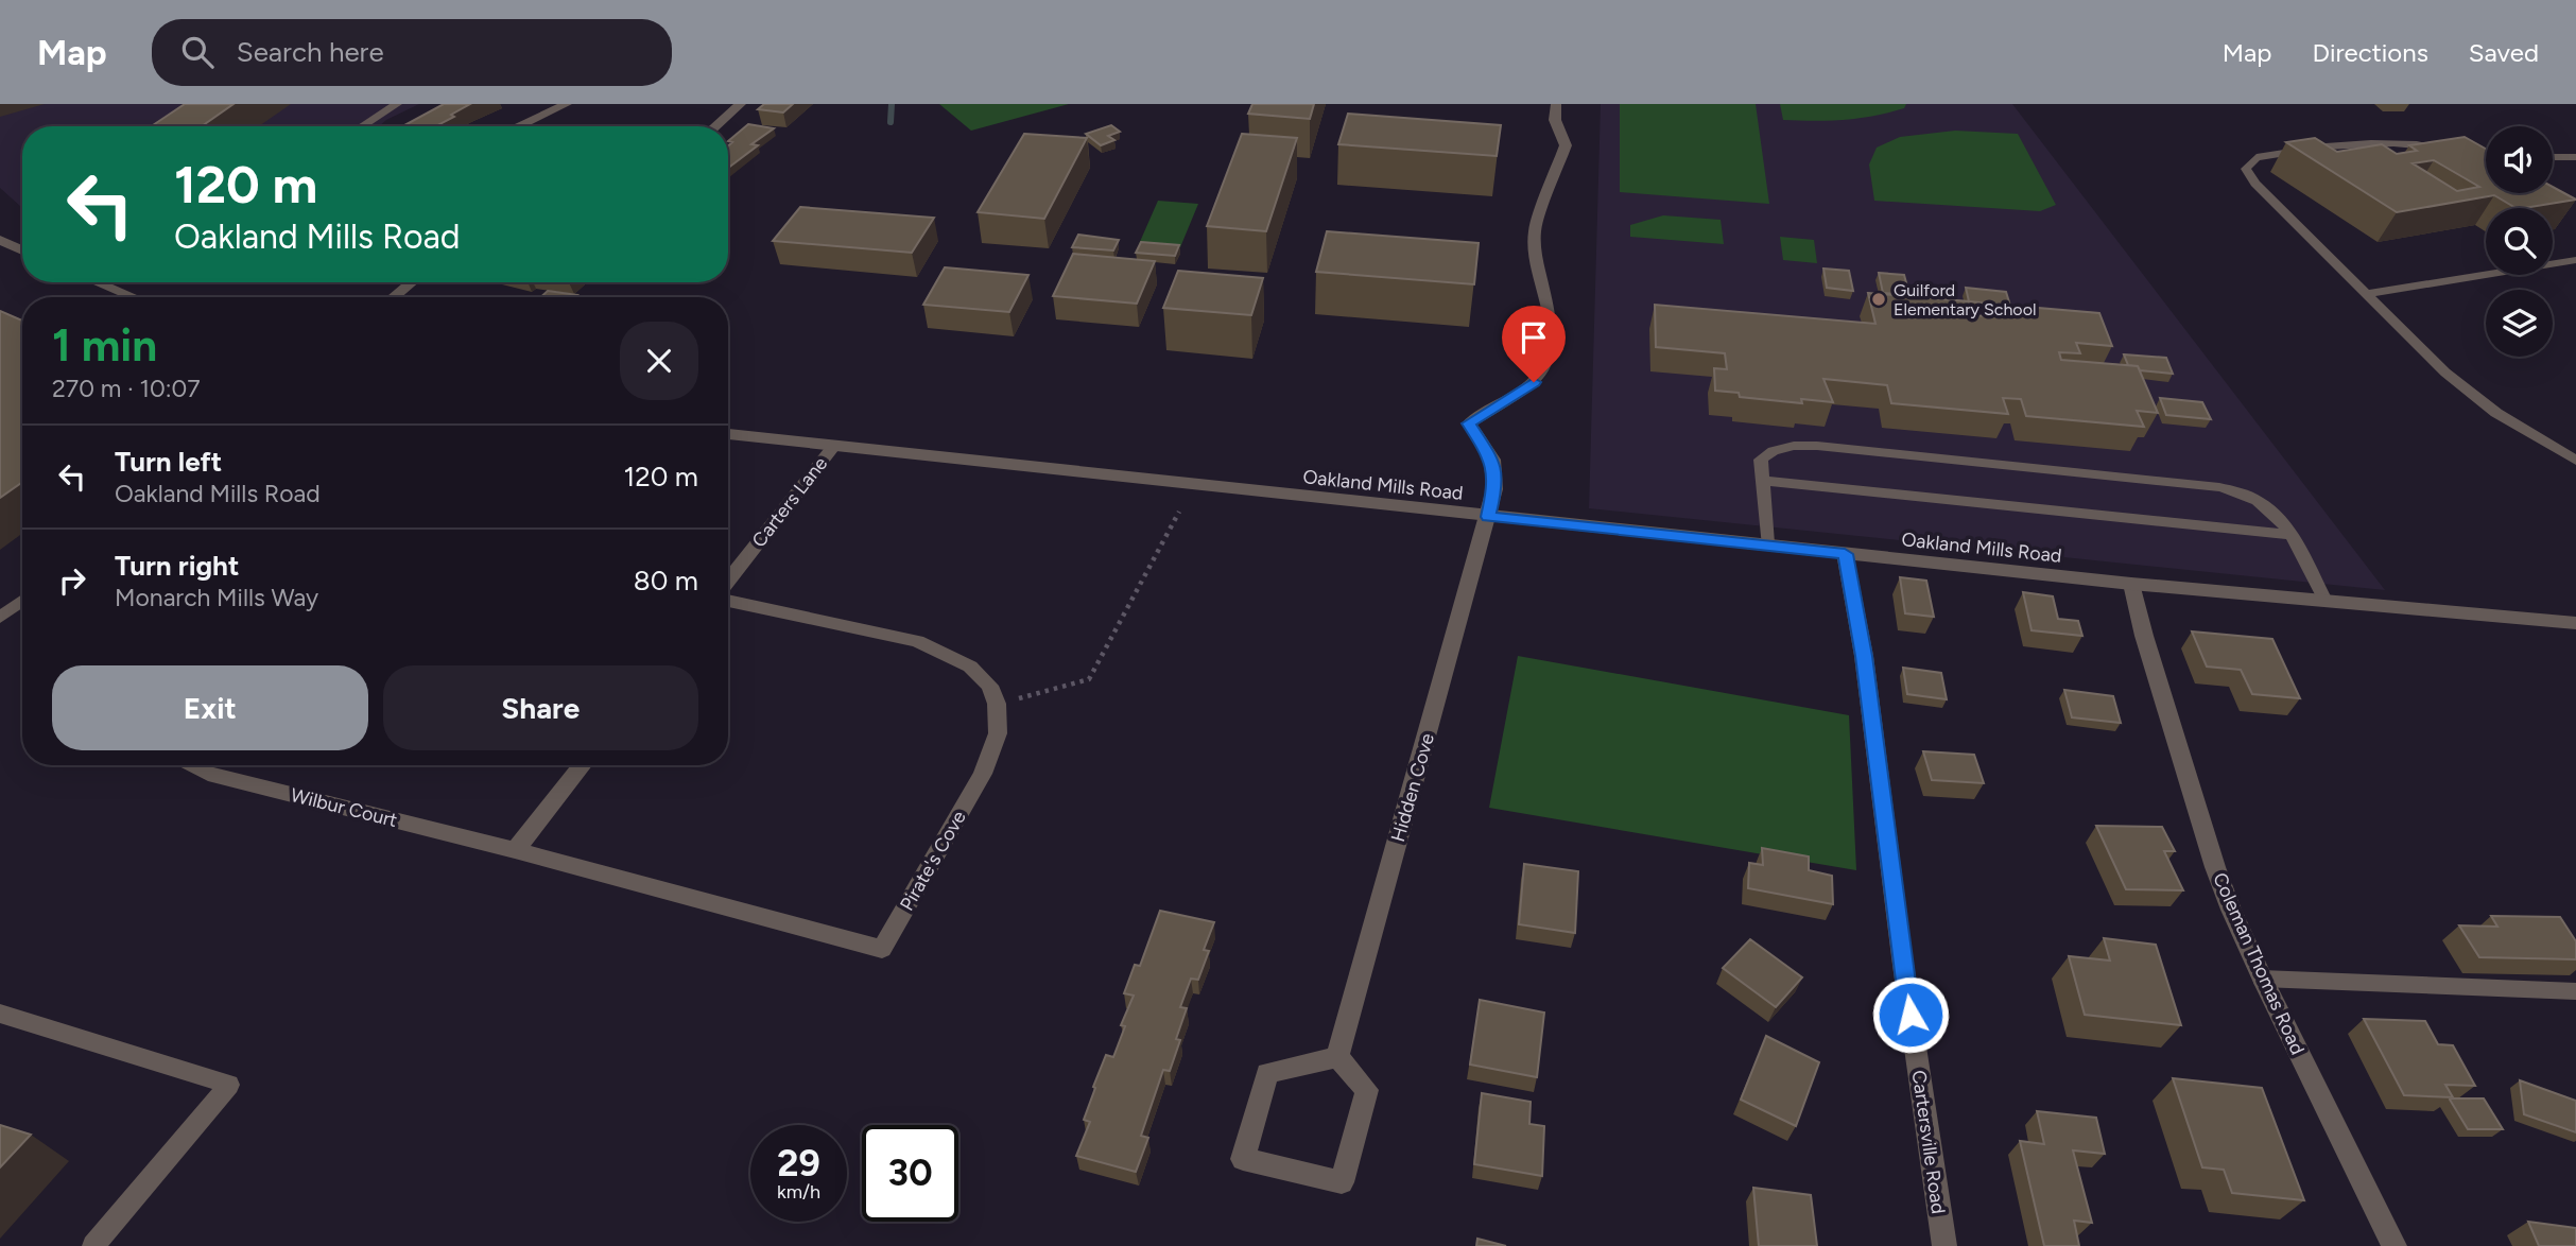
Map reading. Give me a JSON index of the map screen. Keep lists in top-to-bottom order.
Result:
{
  "streets": {
    "street": [
      "Oakland Mills Road",
      "Carters Lane",
      "Hidden Cove",
      "Wilbur Court",
      "Pirate's Cove",
      "Coleman Thomas Road",
      "Cartersville Road"
    ]
  },
  "crossings": [
    ["Oakland Mills Road", "Carters Lane"],
    ["Oakland Mills Road", "Hidden Cove"],
    ["Oakland Mills Road", "Coleman Thomas Road"],
    ["Oakland Mills Road", "Cartersville Road"],
    ["Wilbur Court", "Pirate's Cove"]
  ],
  "places": ["Guilford Elementary School"],
  "page": {
    "header": "Map",
    "search": "Search here",
    "nav": ["Map", "Directions", "Saved"],
    "turn": ["120 m", "Oakland Mills Road"],
    "heading": ["1 min", "270 m · 10:07"],
    "list": [
      {
        "name": "Turn left",
        "note": "Oakland Mills Road",
        "value": "120 m"
      },
      {
        "name": "Turn right",
        "note": "Monarch Mills Way",
        "value": "80 m"
      }
    ],
    "buttons": ["Exit", "Share"],
    "speed": "29 km/h",
    "limit": "30"
  }
}
